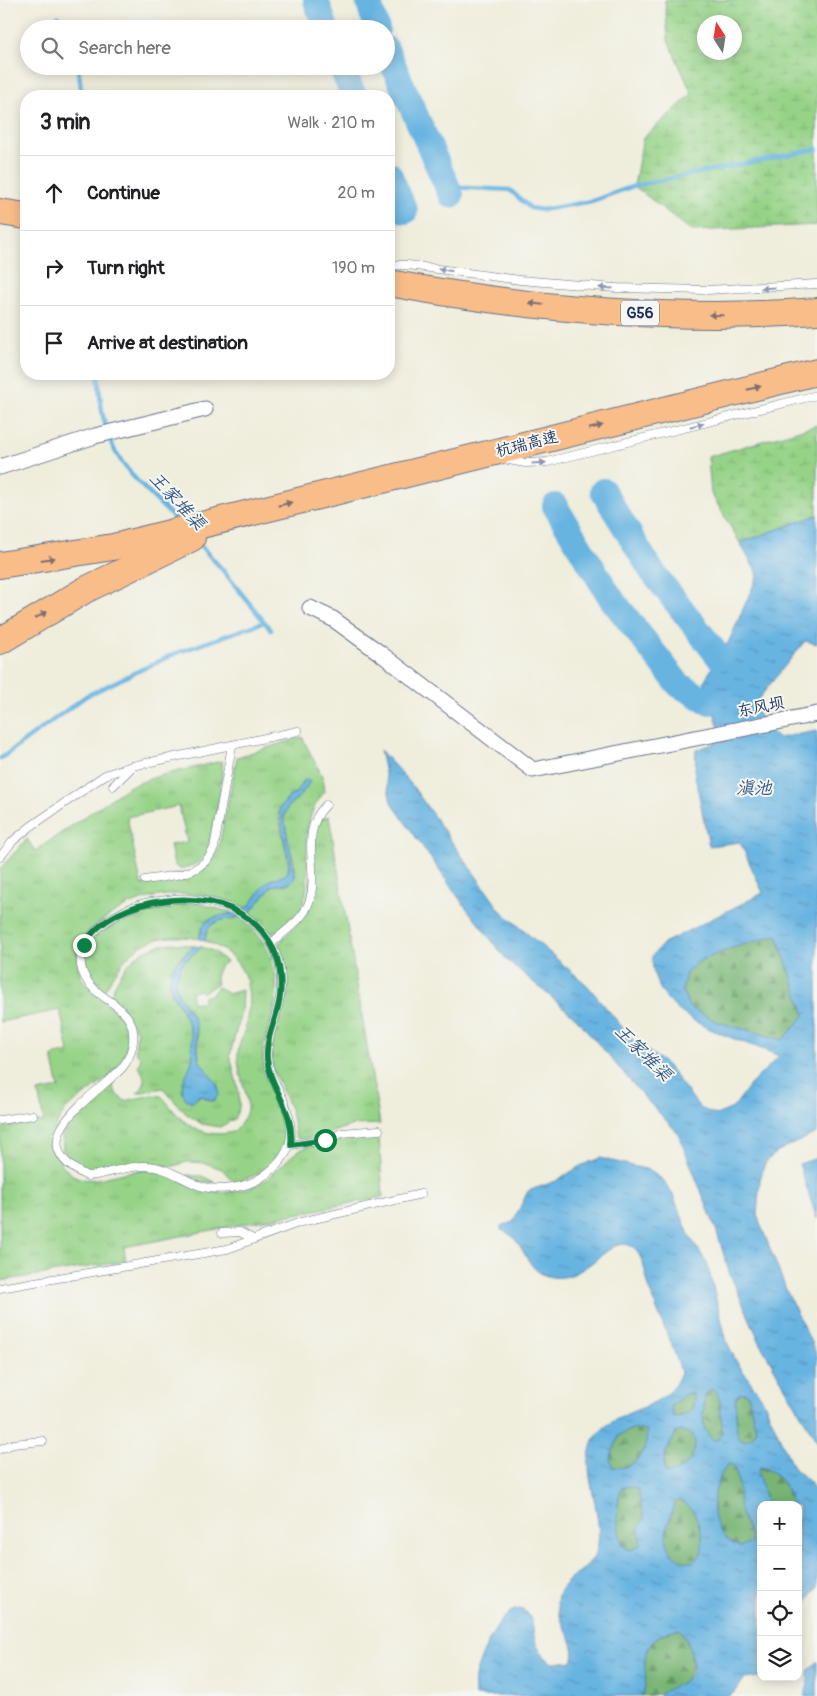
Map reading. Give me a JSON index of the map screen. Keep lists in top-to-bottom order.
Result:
{
  "streets": {
    "highway": ["G56", "杭瑞高速"],
    "street": ["东风坝"]
  },
  "water": ["王家堆渠", "滇池"],
  "north": "top",
  "page": {
    "search": "Search here",
    "heading": ["3 min", "Walk · 210 m"],
    "list": [
      ["Continue", "20 m"],
      ["Turn right", "190 m"],
      "Arrive at destination"
    ],
    "map_buttons": ["+", "−"]
  }
}
